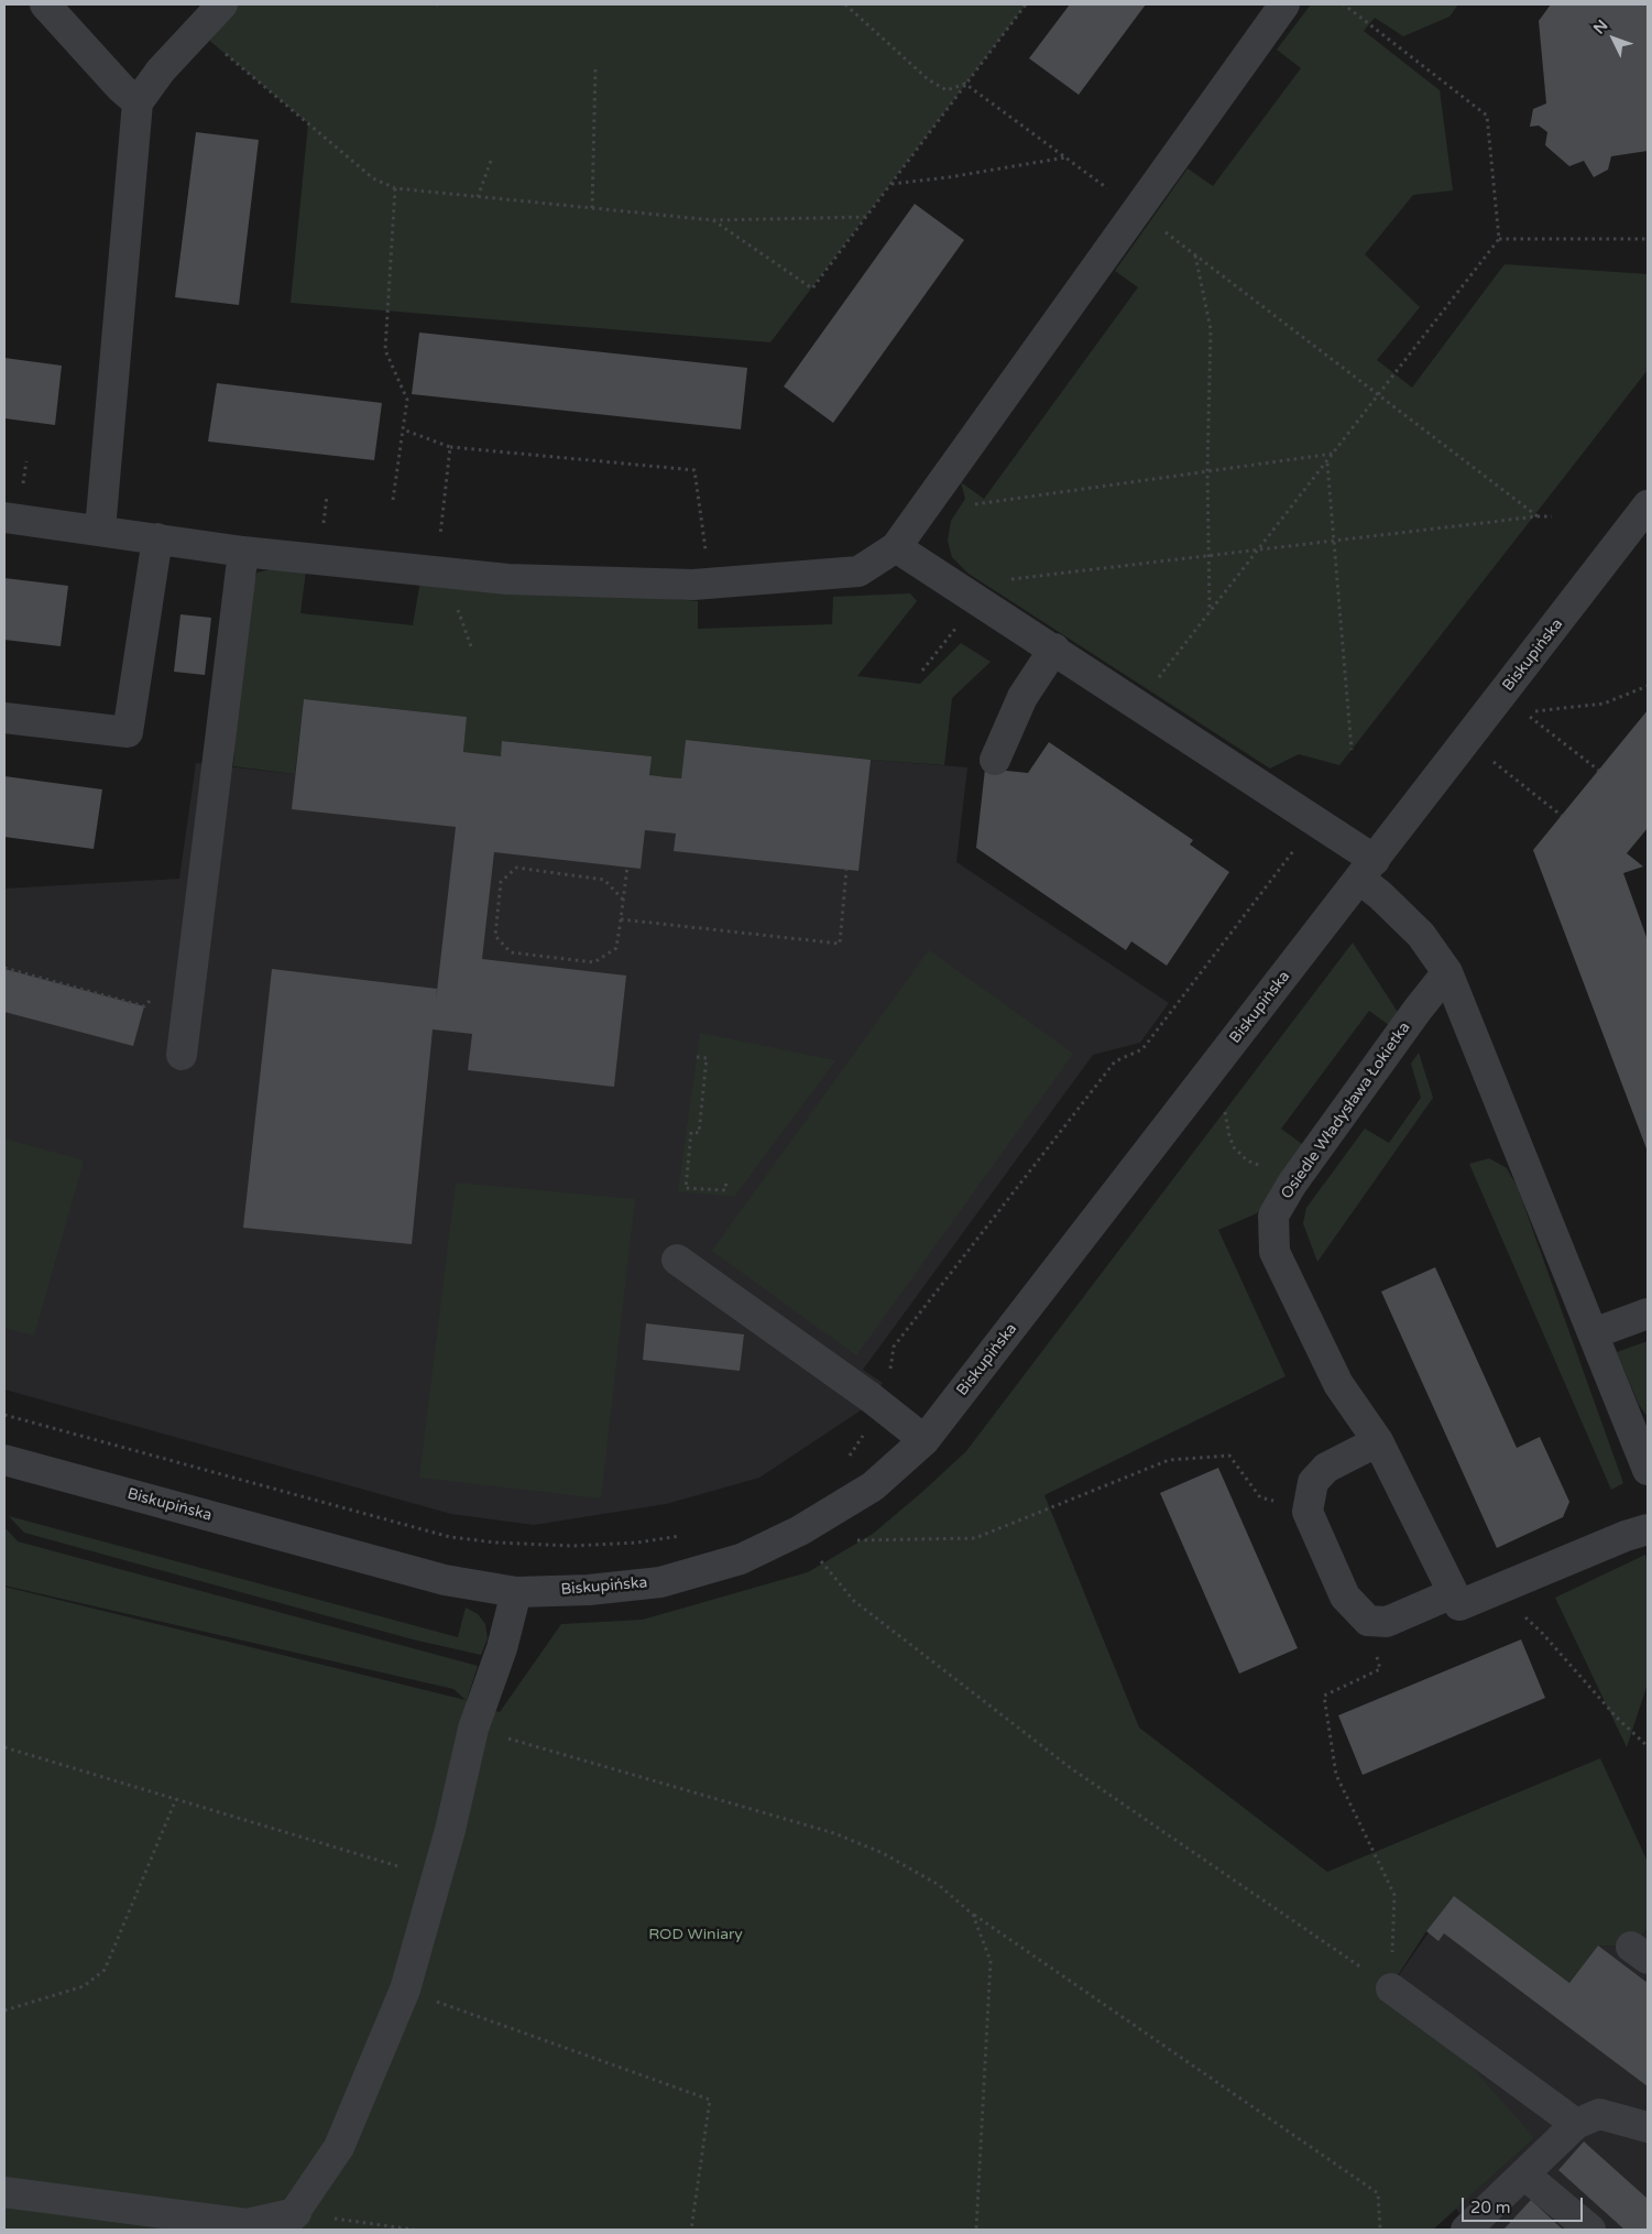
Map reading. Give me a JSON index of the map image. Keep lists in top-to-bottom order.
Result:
{
  "streets": {
    "street": ["Biskupińska", "Osiedle Władysława Łokietka"]
  },
  "parks": ["ROD Winiary"],
  "scale_bar": "20 m",
  "north": "top left"
}
